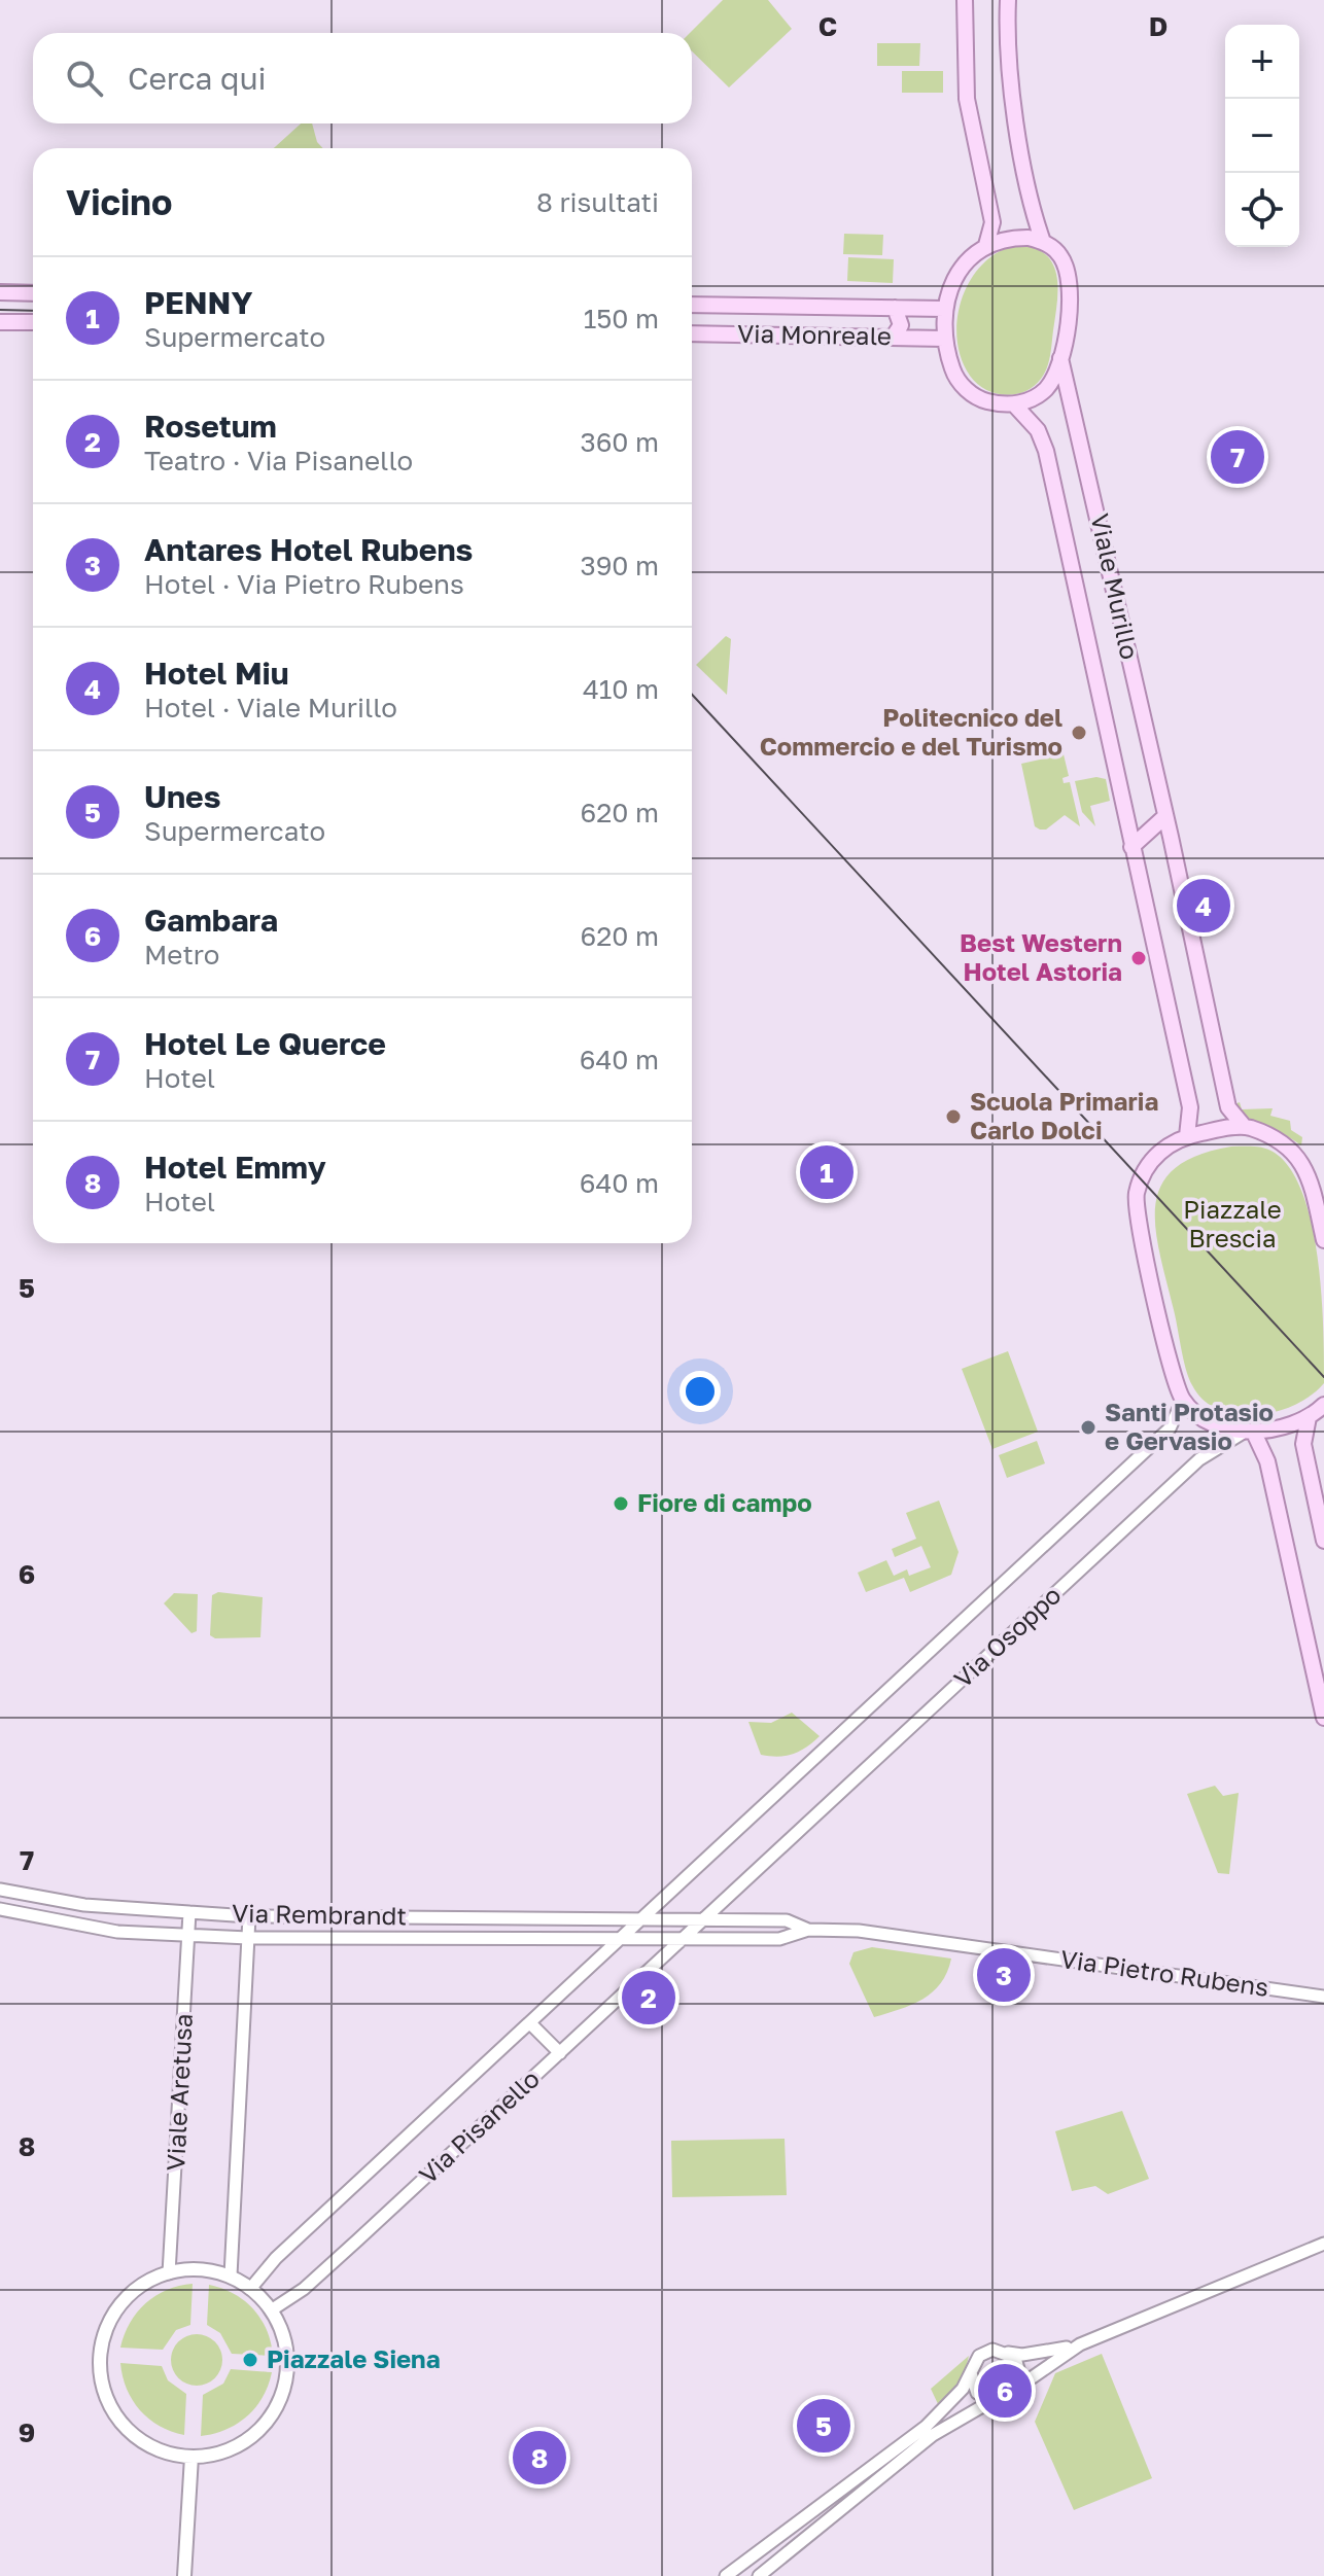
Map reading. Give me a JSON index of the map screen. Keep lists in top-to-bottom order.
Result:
{
  "streets": {
    "main road": ["Via Monreale", "Viale Murillo"],
    "street": [
      "Via Osoppo",
      "Via Rembrandt",
      "Via Pietro Rubens",
      "Viale Aretusa",
      "Via Pisanello"
    ]
  },
  "crossings": [
    ["Via Monreale", "Viale Murillo"],
    ["Via Osoppo", "Via Rembrandt"],
    ["Via Osoppo", "Via Pisanello"],
    ["Via Rembrandt", "Via Pietro Rubens"],
    ["Via Rembrandt", "Viale Aretusa"],
    ["Via Rembrandt", "Via Pisanello"],
    ["Viale Aretusa", "Via Pisanello"]
  ],
  "parks": ["Piazzale Brescia"],
  "places": [
    "Politecnico del Commercio e del Turismo",
    "Best Western Hotel Astoria",
    "Scuola Primaria Carlo Dolci",
    "Santi Protasio e Gervasio",
    "Fiore di campo",
    "Piazzale Siena"
  ],
  "page": {
    "map_buttons": ["+", "−"],
    "search": "Cerca qui",
    "heading": ["Vicino", "8 risultati"],
    "list": [
      {
        "mark": "1",
        "name": "PENNY",
        "note": "Supermercato",
        "value": "150 m"
      },
      {
        "mark": "2",
        "name": "Rosetum",
        "note": "Teatro · Via Pisanello",
        "value": "360 m"
      },
      {
        "mark": "3",
        "name": "Antares Hotel Rubens",
        "note": "Hotel · Via Pietro Rubens",
        "value": "390 m"
      },
      {
        "mark": "4",
        "name": "Hotel Miu",
        "note": "Hotel · Viale Murillo",
        "value": "410 m"
      },
      {
        "mark": "5",
        "name": "Unes",
        "note": "Supermercato",
        "value": "620 m"
      },
      {
        "mark": "6",
        "name": "Gambara",
        "note": "Metro",
        "value": "620 m"
      },
      {
        "mark": "7",
        "name": "Hotel Le Querce",
        "note": "Hotel",
        "value": "640 m"
      },
      {
        "mark": "8",
        "name": "Hotel Emmy",
        "note": "Hotel",
        "value": "640 m"
      }
    ],
    "pins": [
      "7",
      "4",
      "1",
      "3",
      "2",
      "6",
      "5",
      "8"
    ]
  },
  "grid": {
    "columns": ["C", "D"],
    "rows": [
      "5",
      "6",
      "7",
      "8",
      "9"
    ]
  }
}
